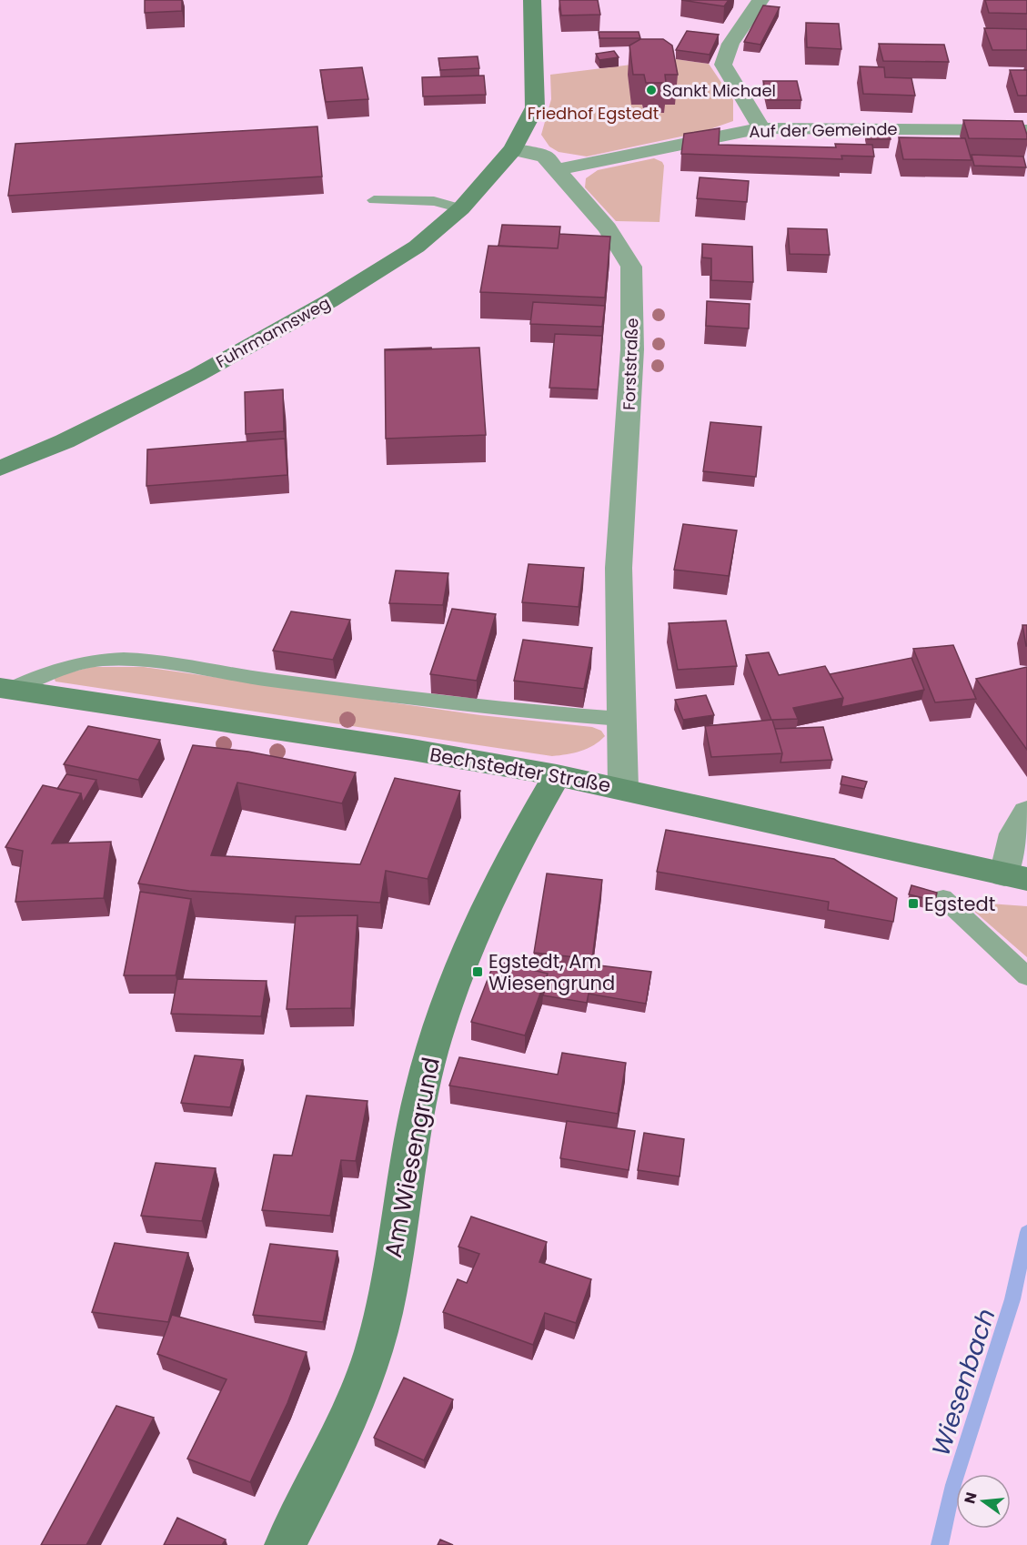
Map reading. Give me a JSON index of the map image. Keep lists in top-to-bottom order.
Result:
{
  "streets": {
    "street": [
      "Auf der Gemeinde",
      "Fuhrmannsweg",
      "Forststraße",
      "Bechstedter Straße",
      "Am Wiesengrund"
    ]
  },
  "crossings": [
    ["Auf der Gemeinde", "Forststraße"],
    ["Fuhrmannsweg", "Forststraße"],
    ["Forststraße", "Bechstedter Straße"],
    ["Bechstedter Straße", "Am Wiesengrund"]
  ],
  "water": ["Wiesenbach"],
  "parks": ["Friedhof Egstedt"],
  "places": {
    "other": ["Sankt Michael"],
    "transit": ["Egstedt", "Egstedt, Am Wiesengrund"]
  },
  "north": "left"
}
